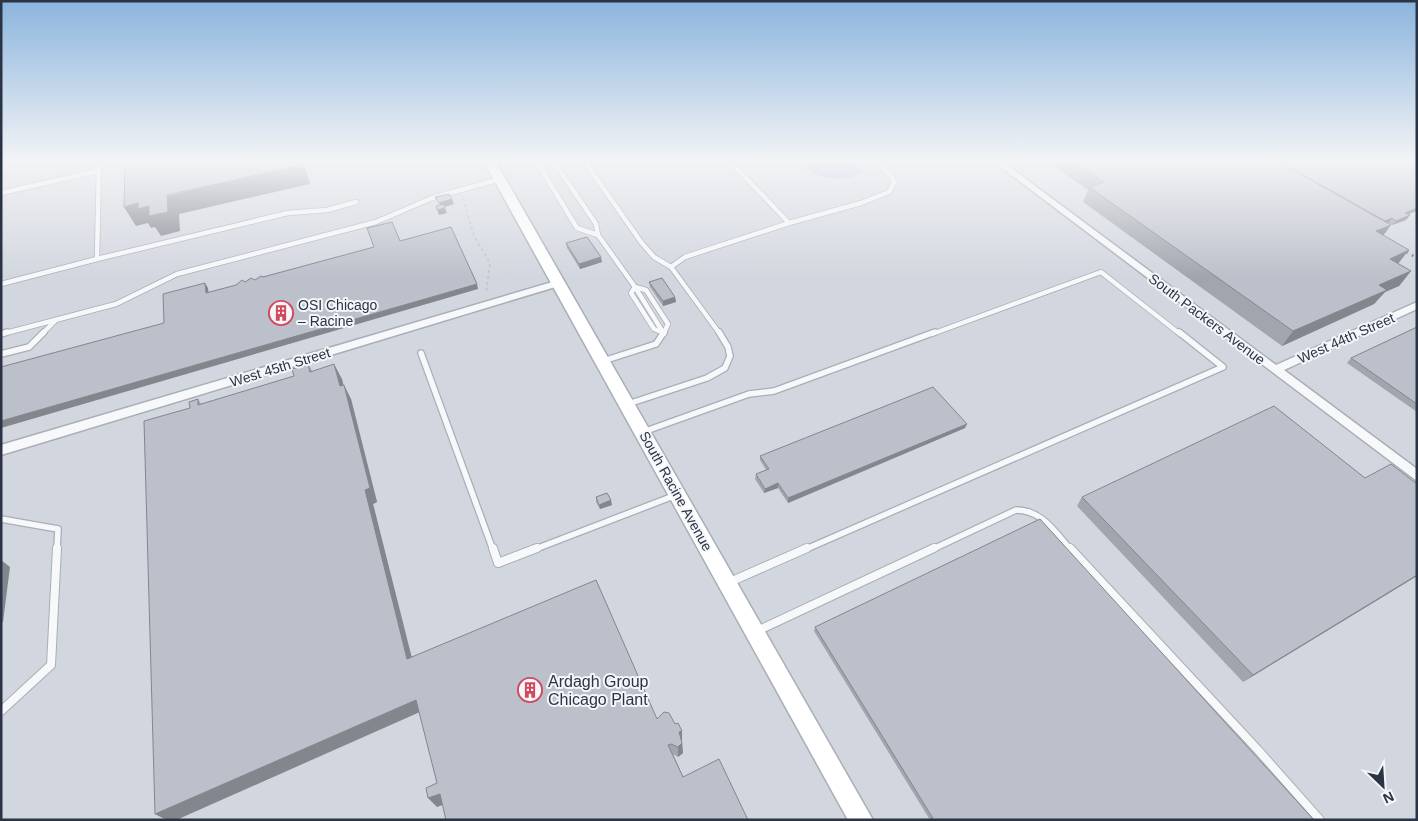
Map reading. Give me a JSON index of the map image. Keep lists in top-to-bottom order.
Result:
{
  "streets": {
    "street": [
      "South Packers Avenue",
      "West 44th Street",
      "West 45th Street",
      "South Racine Avenue"
    ]
  },
  "crossings": [
    ["South Packers Avenue", "West 44th Street"],
    ["West 45th Street", "South Racine Avenue"]
  ],
  "places": {
    "building": ["OSI Chicago – Racine", "Ardagh Group Chicago Plant"]
  },
  "north": "bottom right"
}
